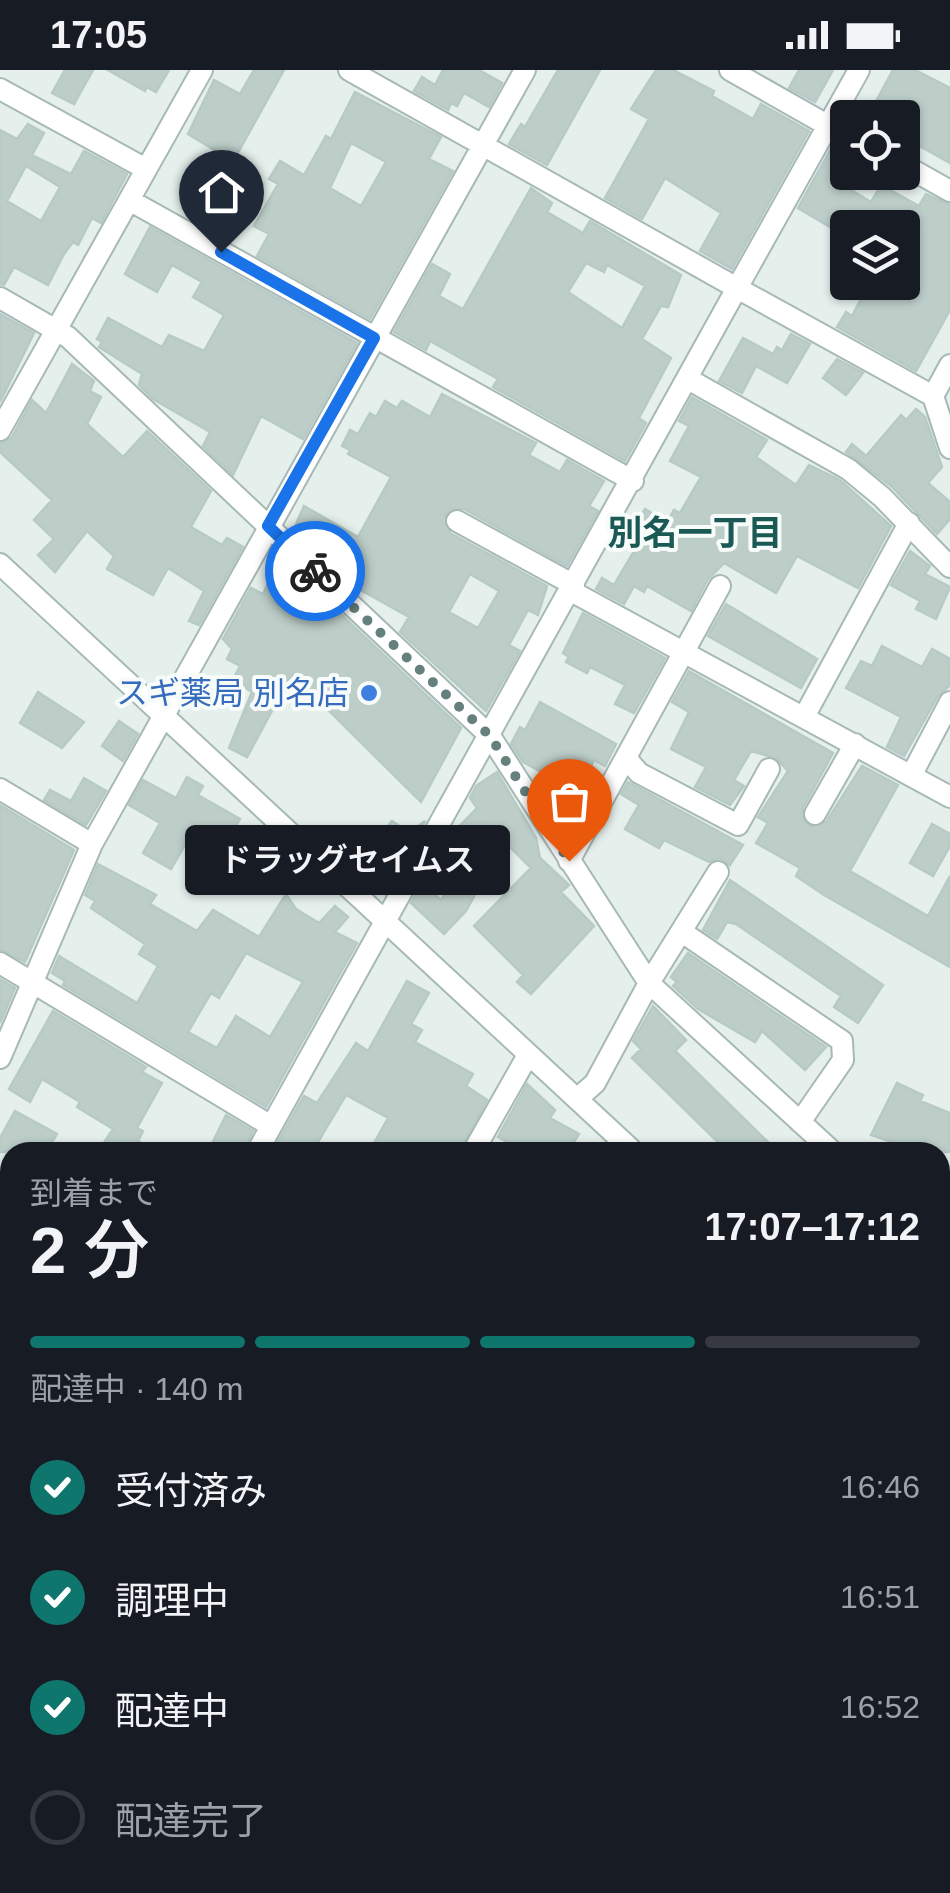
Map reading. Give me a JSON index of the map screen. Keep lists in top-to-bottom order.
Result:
{
  "districts": ["別名一丁目"],
  "places": ["スギ薬局 別名店", "ドラッグセイムス"],
  "page": {
    "status": "17:05",
    "bubble": "ドラッグセイムス",
    "heading": ["2 分", "到着まで", "17:07–17:12"],
    "bar": "配達中 · 140 m",
    "list": [
      ["受付済み", "16:46"],
      ["調理中", "16:51"],
      ["配達中", "16:52"],
      "配達完了"
    ]
  }
}
